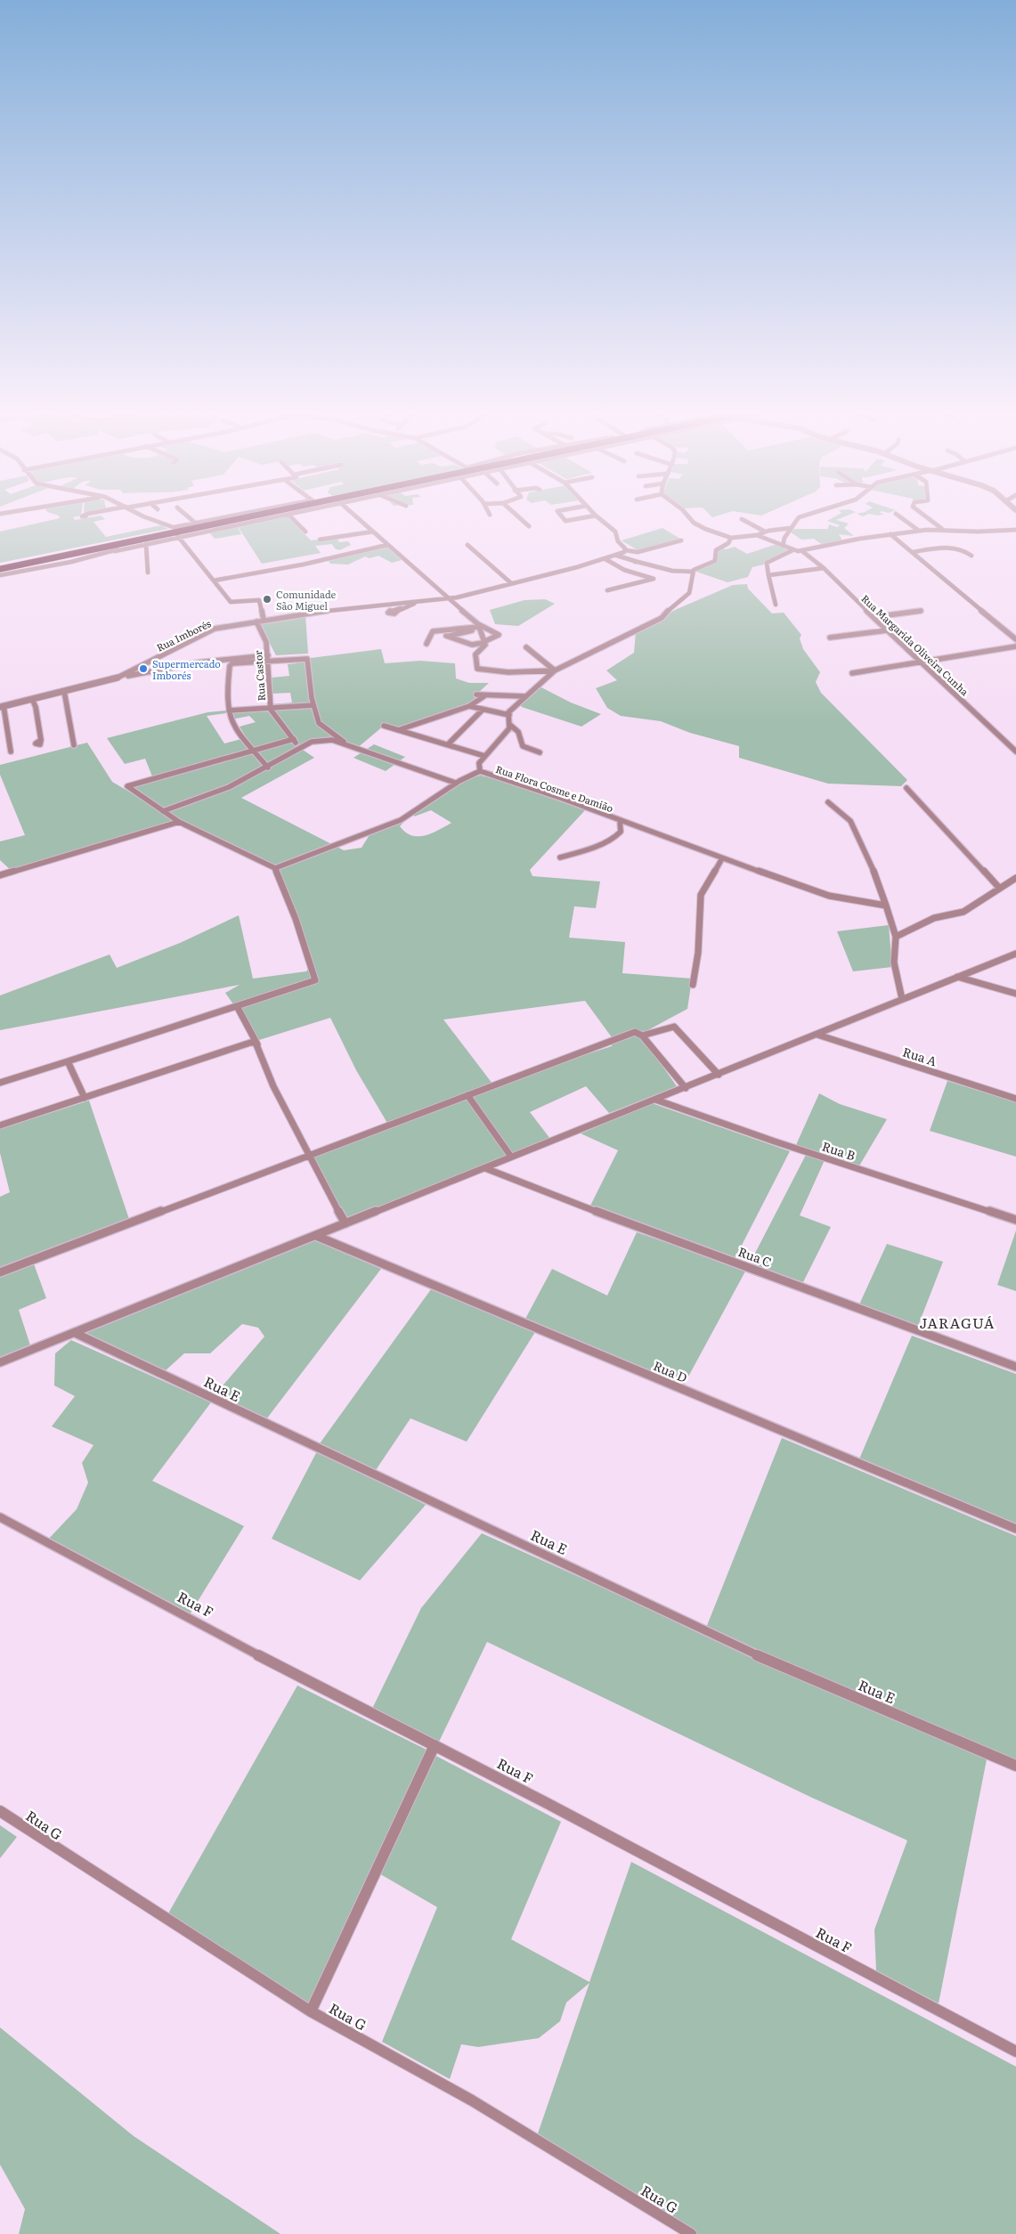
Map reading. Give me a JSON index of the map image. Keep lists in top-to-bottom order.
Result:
{
  "streets": {
    "street": [
      "Rua Imborés",
      "Rua Margarida Oliveira Cunha",
      "Rua Castor",
      "Rua Flora Cosme e Damião",
      "Rua A",
      "Rua B",
      "Rua C",
      "Rua D",
      "Rua E",
      "Rua F",
      "Rua G"
    ]
  },
  "crossings": [
    ["Rua Imborés", "Rua Castor"]
  ],
  "districts": ["JARAGUÁ"],
  "places": ["Comunidade São Miguel", "Supermercado Imborés"]
}
